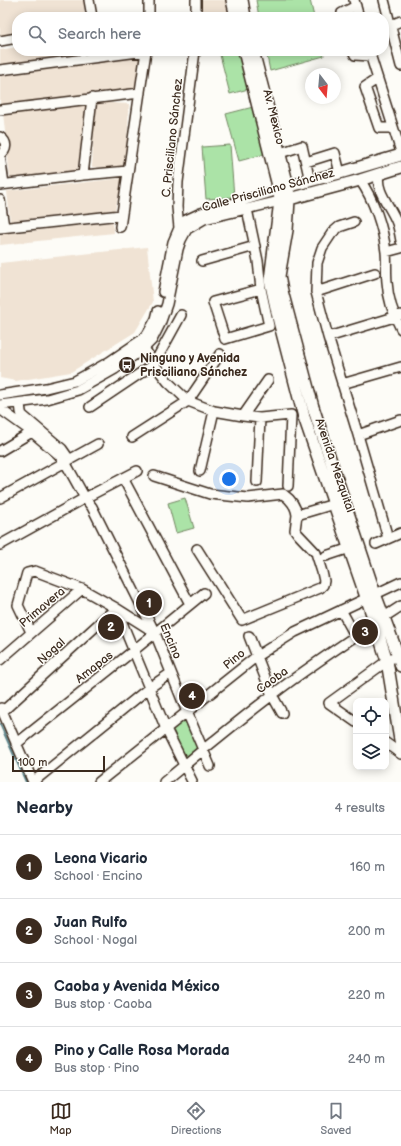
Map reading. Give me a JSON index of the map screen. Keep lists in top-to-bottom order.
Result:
{
  "streets": {
    "main road": ["Av. Mexico", "Calle Prisciliano Sánchez", "Avenida Mezquital"],
    "street": [
      "C. Prisciliano Sánchez",
      "Primavera",
      "Encino",
      "Nogal",
      "Pino",
      "Amapas",
      "Caoba"
    ]
  },
  "crossings": [
    ["Av. Mexico", "Calle Prisciliano Sánchez"],
    ["Av. Mexico", "Avenida Mezquital"],
    ["C. Prisciliano Sánchez", "Calle Prisciliano Sánchez"],
    ["Calle Prisciliano Sánchez", "Avenida Mezquital"],
    ["Avenida Mezquital", "Pino"],
    ["Avenida Mezquital", "Caoba"],
    ["Encino", "Pino"],
    ["Encino", "Amapas"],
    ["Encino", "Caoba"]
  ],
  "places": {
    "bus stop": ["Ninguno y Avenida Prisciliano Sánchez"]
  },
  "scale_bar": "100 m",
  "north": "bottom",
  "page": {
    "search": "Search here",
    "pins": [
      "1",
      "2",
      "3",
      "4"
    ],
    "scale": "100 m",
    "heading": ["Nearby", "4 results"],
    "list": [
      {
        "mark": "1",
        "name": "Leona Vicario",
        "note": "School · Encino",
        "value": "160 m"
      },
      {
        "mark": "2",
        "name": "Juan Rulfo",
        "note": "School · Nogal",
        "value": "200 m"
      },
      {
        "mark": "3",
        "name": "Caoba y Avenida México",
        "note": "Bus stop · Caoba",
        "value": "220 m"
      },
      {
        "mark": "4",
        "name": "Pino y Calle Rosa Morada",
        "note": "Bus stop · Pino",
        "value": "240 m"
      }
    ],
    "nav": ["Map", "Directions", "Saved"]
  }
}
